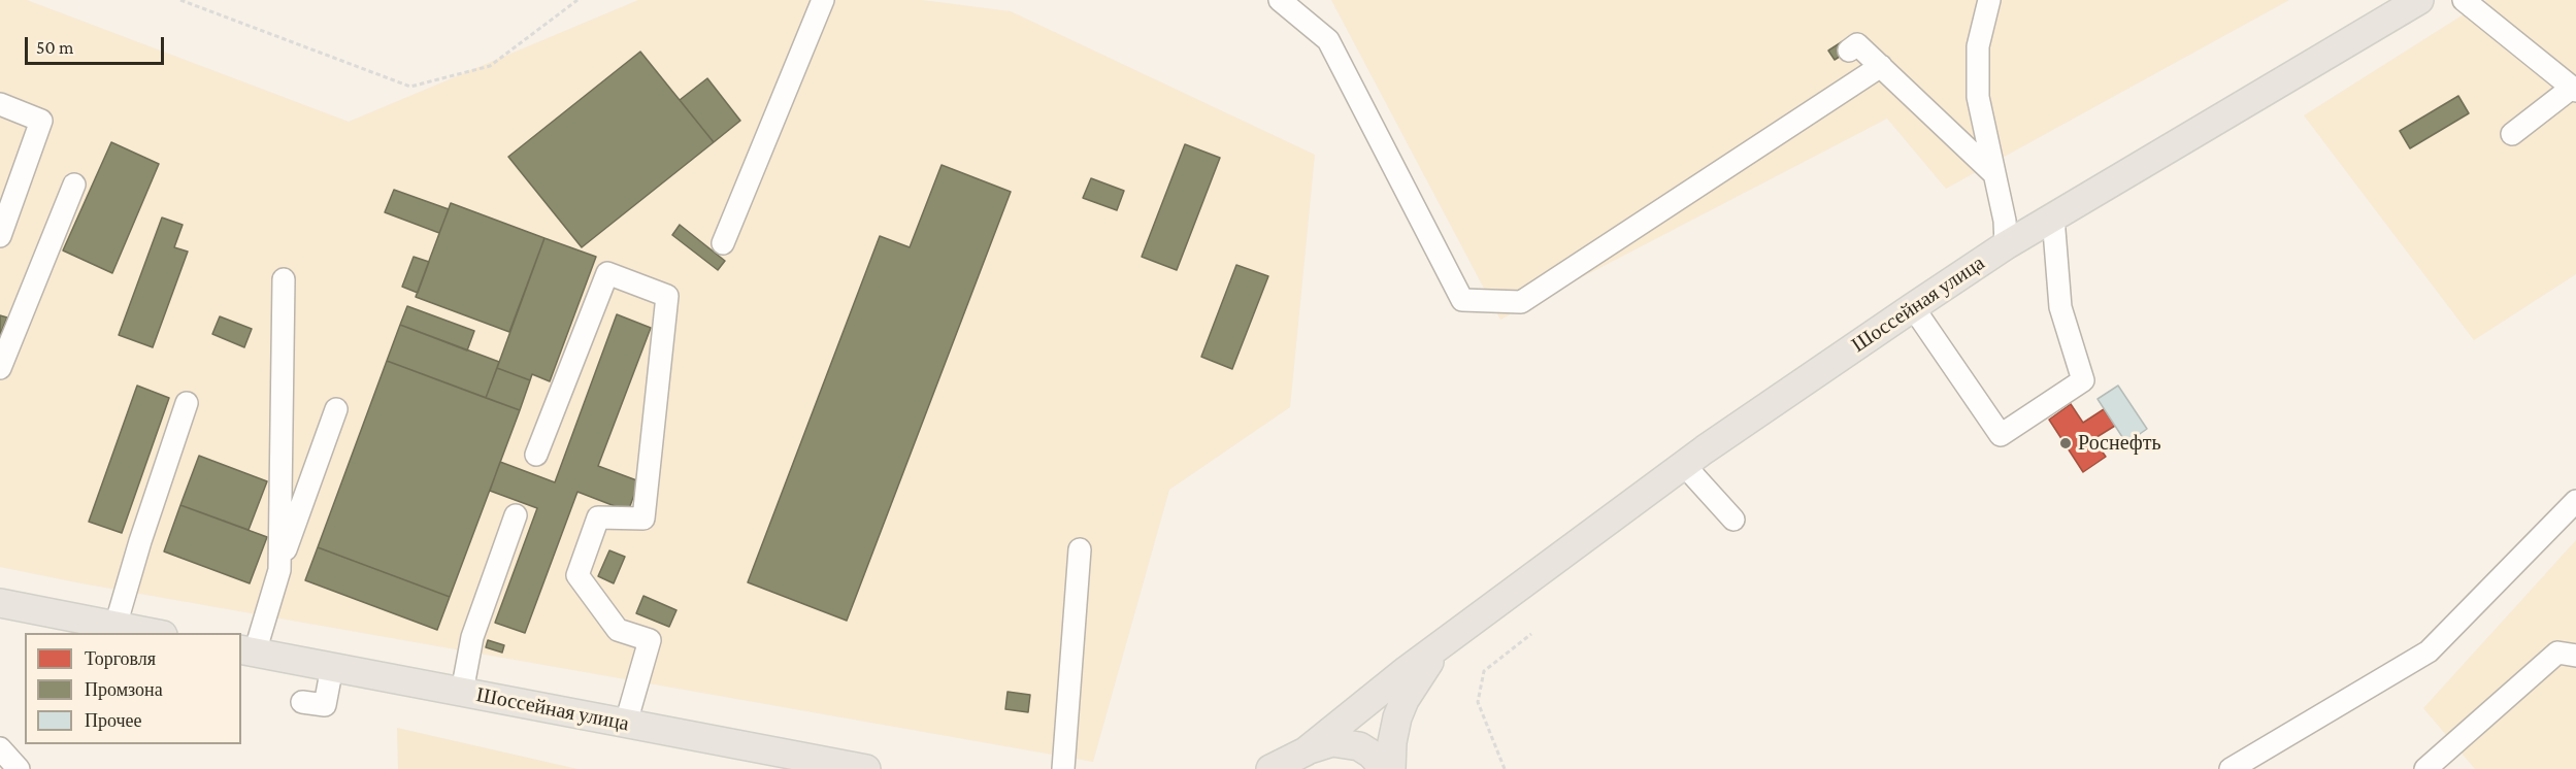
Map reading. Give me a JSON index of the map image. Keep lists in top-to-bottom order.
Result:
{
  "streets": {
    "main road": ["Шоссейная улица"]
  },
  "places": ["Роснефть"],
  "legend": ["Торговля", "Промзона", "Прочее"],
  "scale_bar": "50 m"
}
